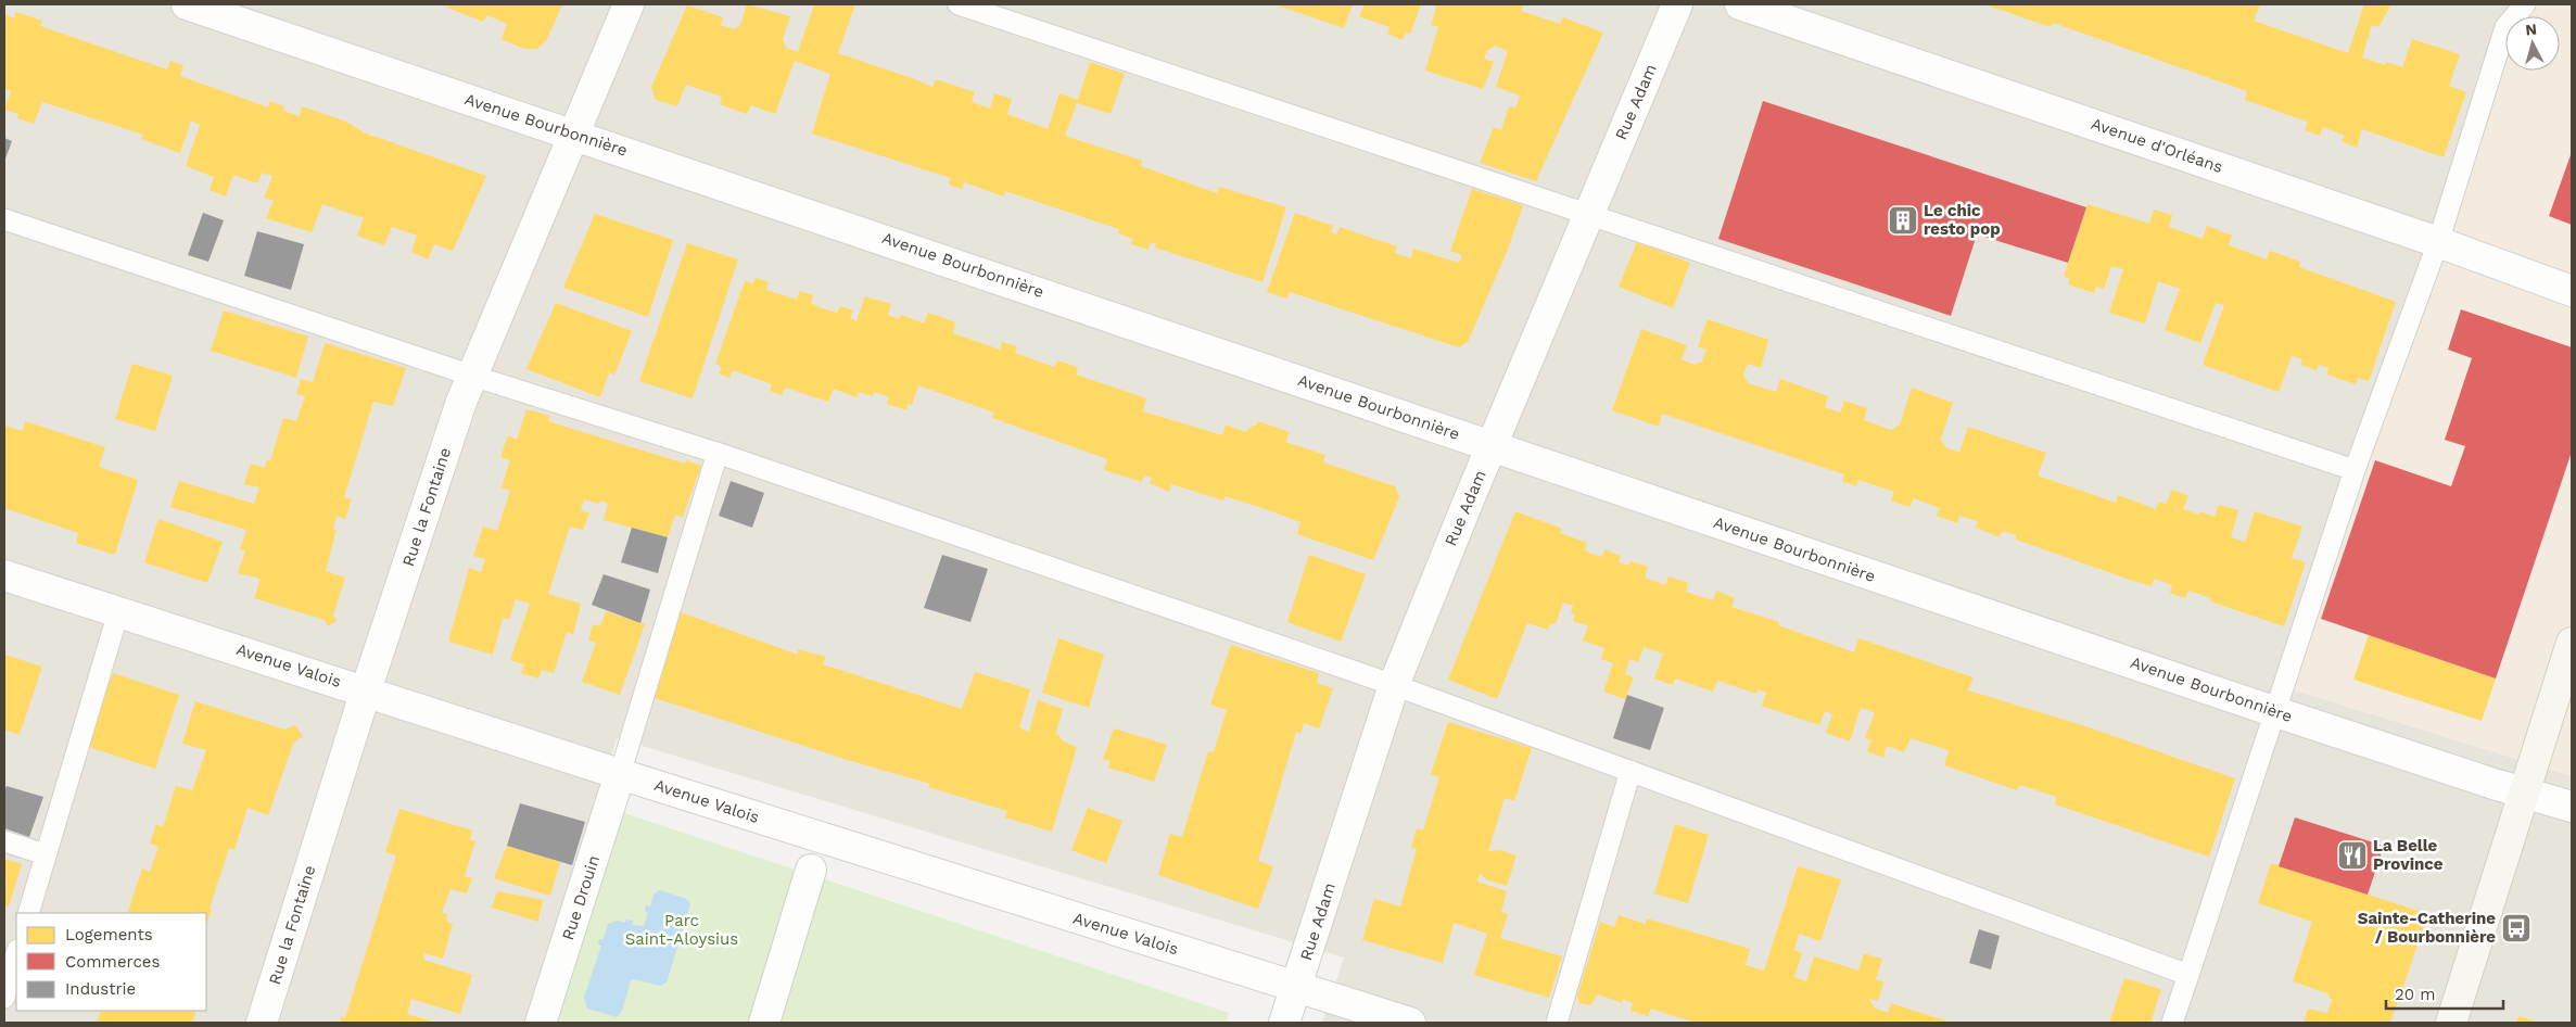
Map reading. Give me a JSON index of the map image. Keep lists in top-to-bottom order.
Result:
{
  "streets": {
    "street": [
      "Rue Adam",
      "Avenue Bourbonnière",
      "Avenue d'Orléans",
      "Rue la Fontaine",
      "Avenue Valois",
      "Rue Drouin"
    ]
  },
  "crossings": [
    ["Rue Adam", "Avenue Bourbonnière"],
    ["Rue Adam", "Avenue Valois"],
    ["Avenue Bourbonnière", "Rue la Fontaine"],
    ["Rue la Fontaine", "Avenue Valois"],
    ["Avenue Valois", "Rue Drouin"]
  ],
  "parks": ["Parc Saint-Aloysius"],
  "places": {
    "building": ["Le chic resto pop"],
    "restaurant": ["La Belle Province"],
    "bus stop": ["Sainte-Catherine / Bourbonnière"]
  },
  "legend": ["Logements", "Commerces", "Industrie"],
  "scale_bar": "20 m",
  "north": "top"
}
